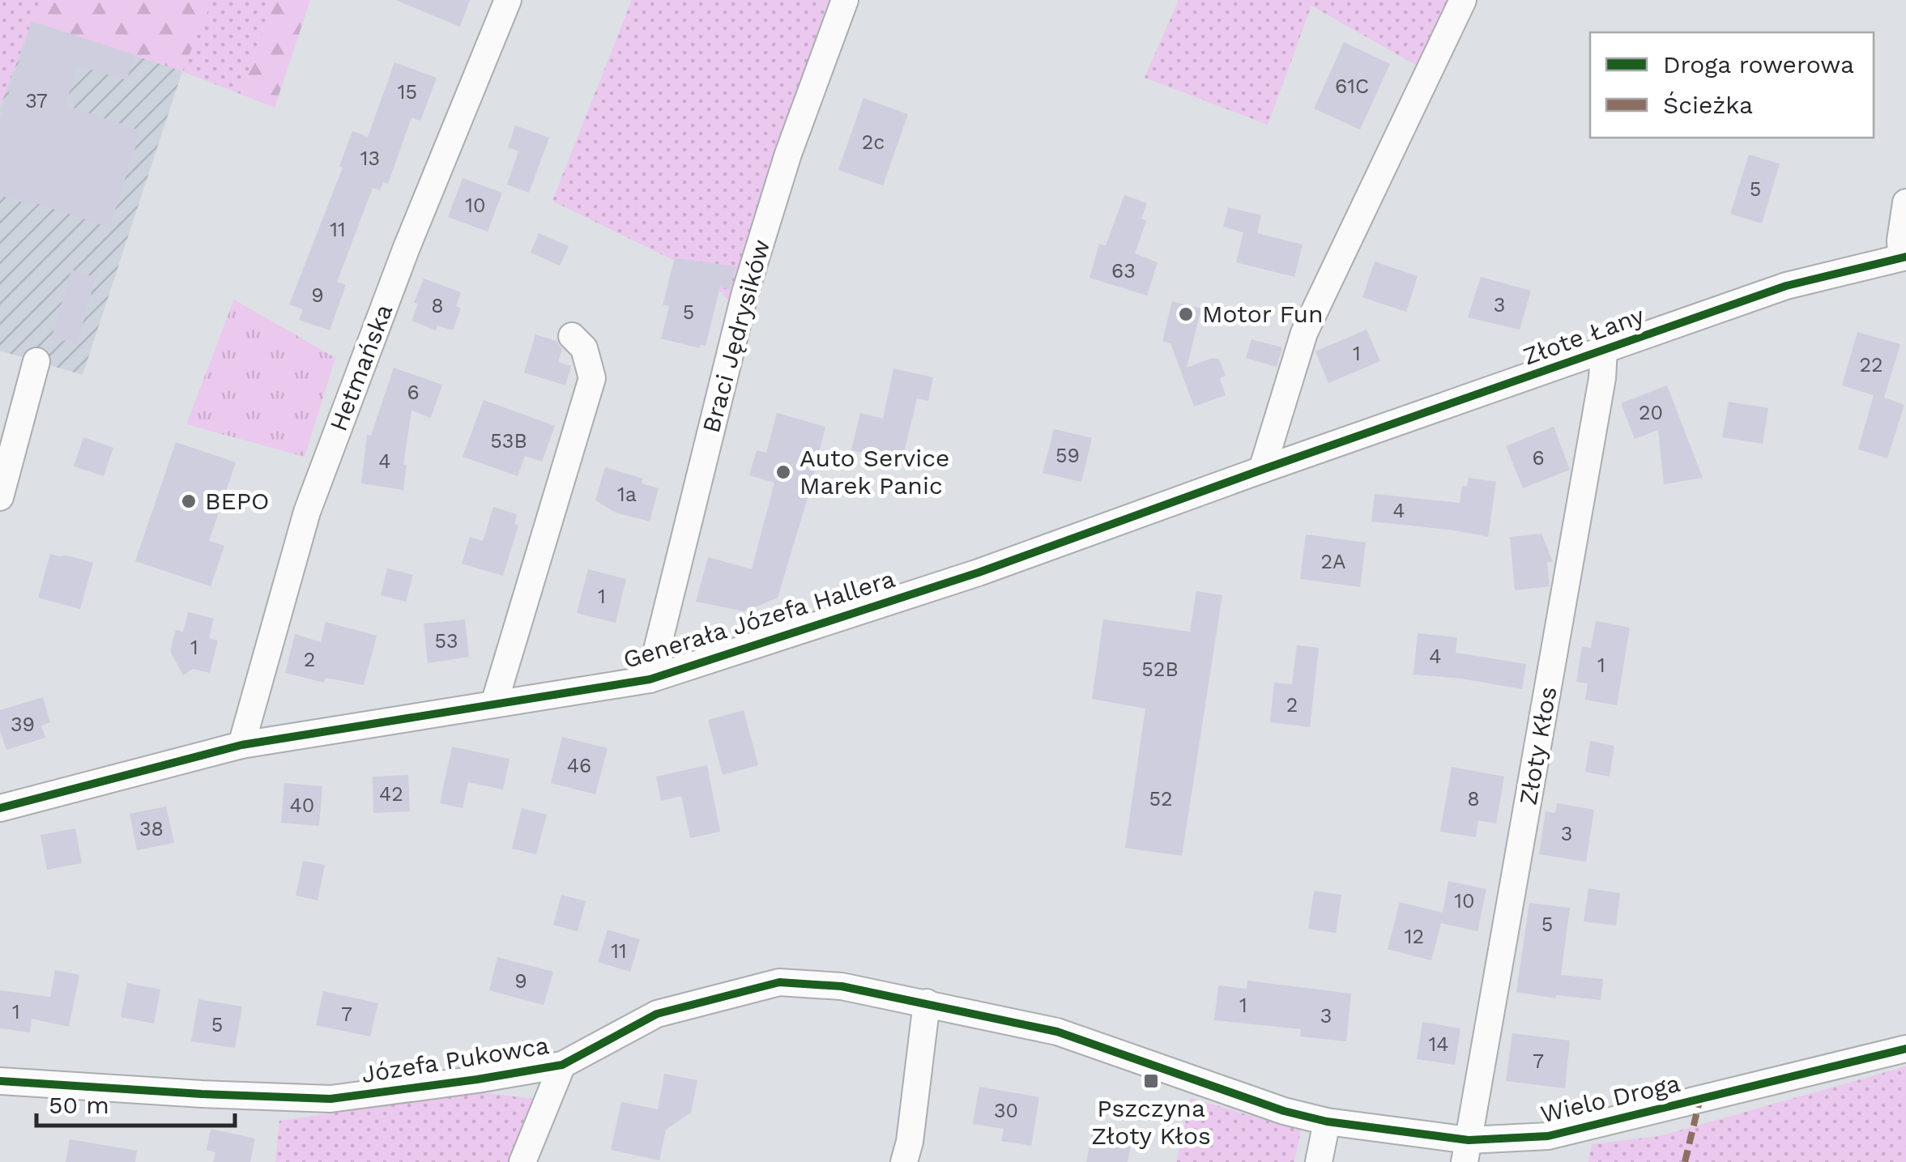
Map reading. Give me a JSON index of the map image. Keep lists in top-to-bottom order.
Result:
{
  "streets": {
    "street": [
      "Braci Jędrysików",
      "Złote Łany",
      "Hetmańska",
      "Generała Józefa Hallera",
      "Złoty Kłos",
      "Józefa Pukowca",
      "Wielo Droga"
    ]
  },
  "crossings": [
    ["Braci Jędrysików", "Generała Józefa Hallera"],
    ["Złote Łany", "Generała Józefa Hallera"],
    ["Złote Łany", "Złoty Kłos"],
    ["Hetmańska", "Generała Józefa Hallera"],
    ["Złoty Kłos", "Wielo Droga"],
    ["Józefa Pukowca", "Wielo Droga"]
  ],
  "places": {
    "other": ["Motor Fun", "Auto Service Marek Panic", "BEPO"],
    "transit": ["Pszczyna Złoty Kłos"]
  },
  "house_numbers": [
    "61C",
    "15",
    "37",
    "2c",
    "13",
    "5",
    "10",
    "11",
    "63",
    "9",
    "3",
    "8",
    "5",
    "1",
    "22",
    "6",
    "20",
    "53B",
    "59",
    "6",
    "4",
    "1a",
    "4",
    "2A",
    "1",
    "53",
    "1",
    "4",
    "2",
    "1",
    "52B",
    "2",
    "39",
    "46",
    "42",
    "52",
    "8",
    "40",
    "38",
    "3",
    "10",
    "5",
    "12",
    "11",
    "9",
    "1",
    "1",
    "7",
    "3",
    "5",
    "14",
    "7",
    "30"
  ],
  "legend": ["Droga rowerowa", "Ścieżka"],
  "scale_bar": "50 m"
}
